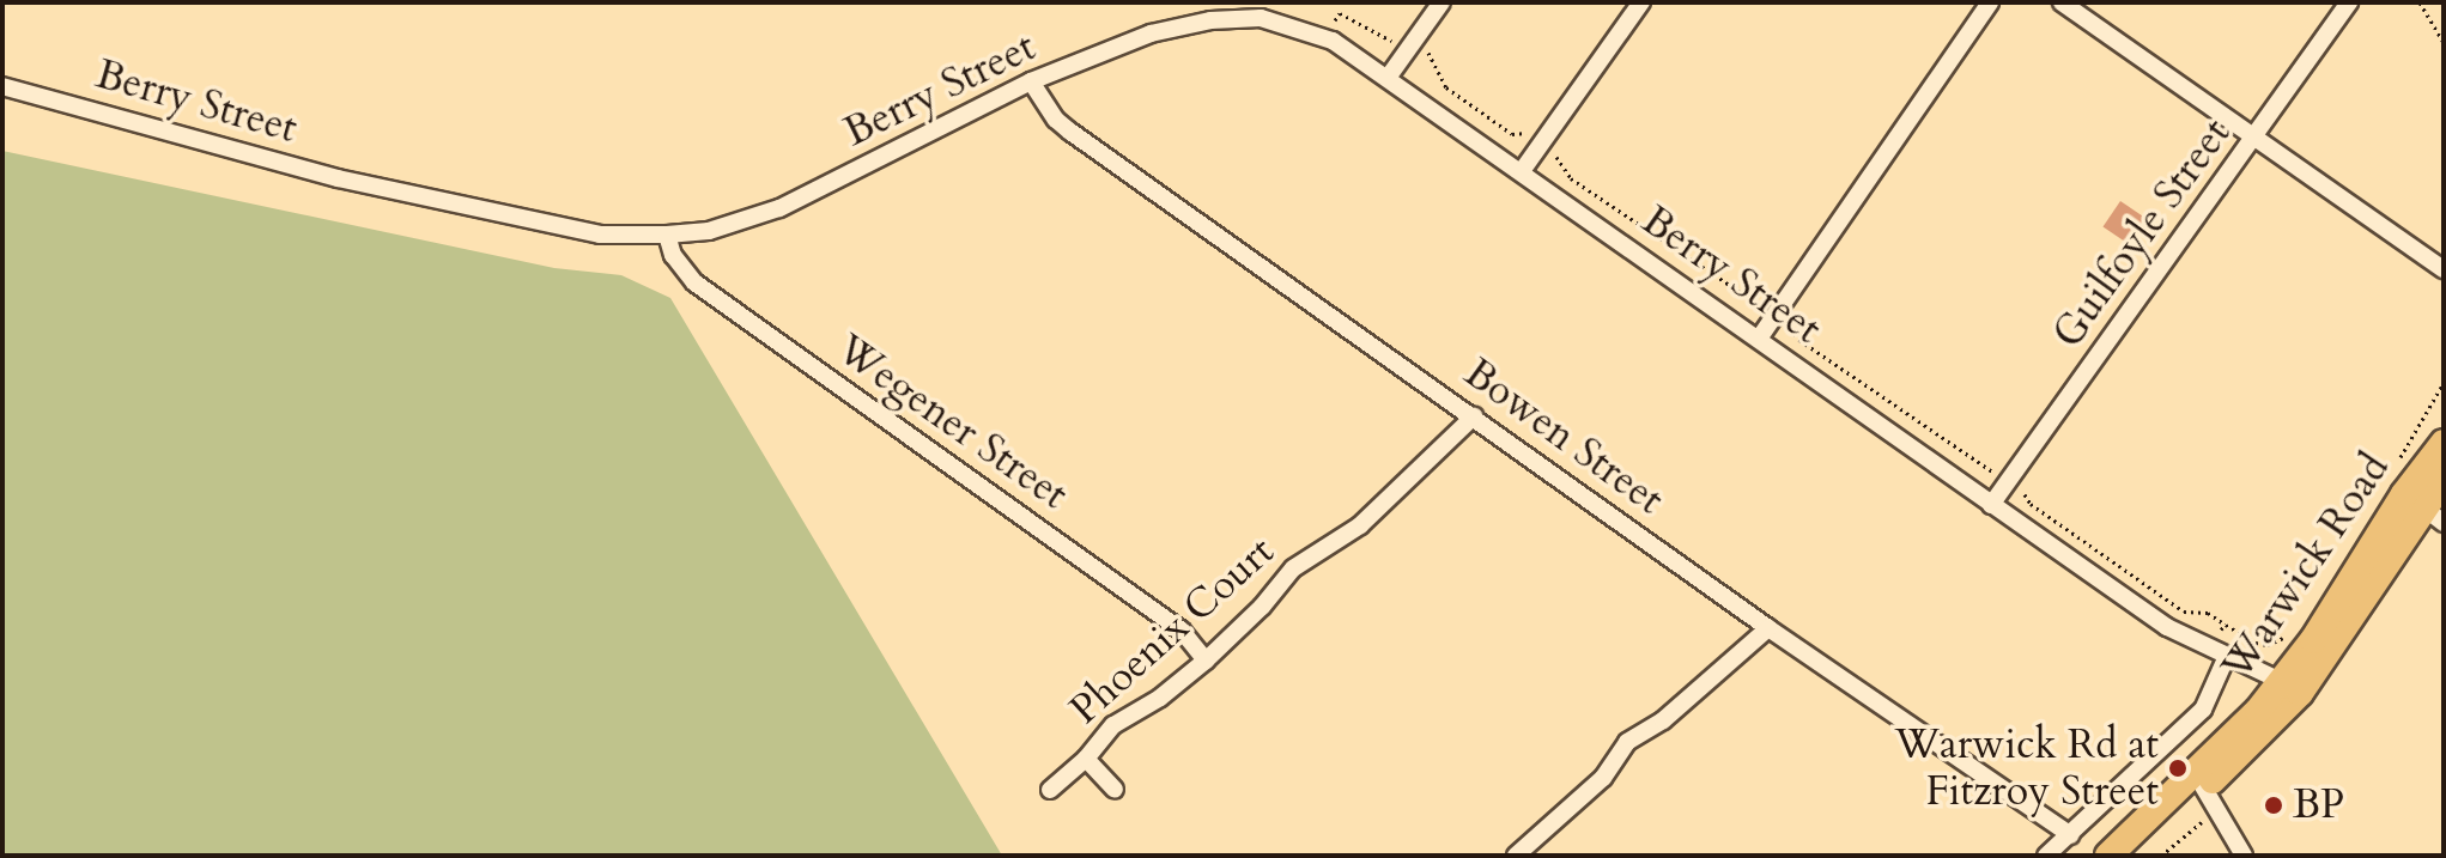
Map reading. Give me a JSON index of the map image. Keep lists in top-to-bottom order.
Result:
{
  "streets": {
    "main road": ["Warwick Road"],
    "street": [
      "Berry Street",
      "Guilfoyle Street",
      "Wegener Street",
      "Bowen Street",
      "Phoenix Court"
    ]
  },
  "crossings": [
    ["Berry Street", "Guilfoyle Street"],
    ["Berry Street", "Wegener Street"],
    ["Berry Street", "Bowen Street"],
    ["Berry Street", "Warwick Road"],
    ["Wegener Street", "Phoenix Court"],
    ["Bowen Street", "Warwick Road"],
    ["Bowen Street", "Phoenix Court"]
  ],
  "places": ["Warwick Rd at Fitzroy Street", "BP"]
}
